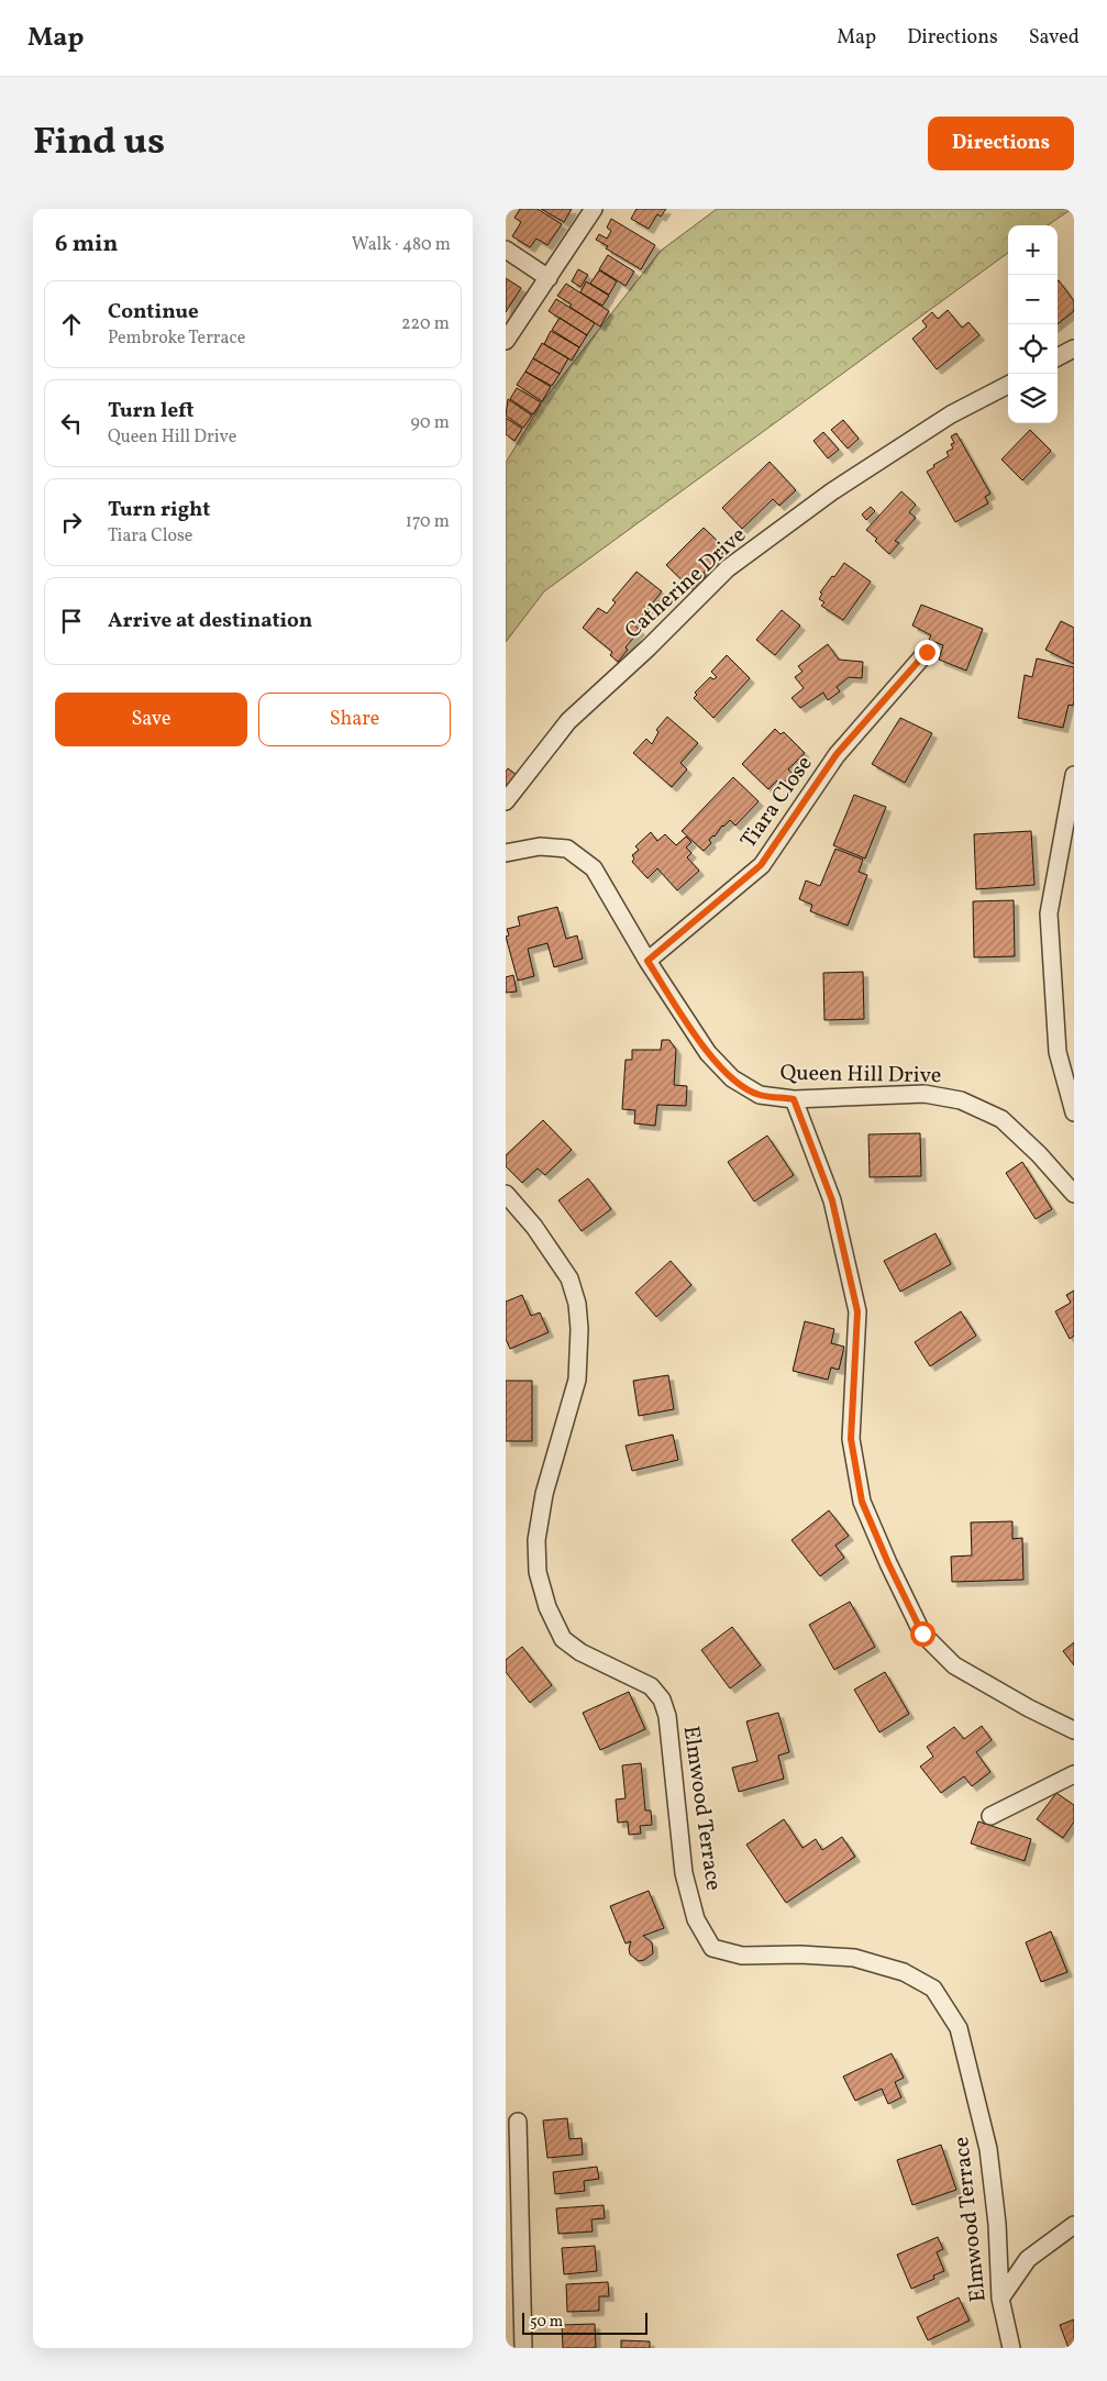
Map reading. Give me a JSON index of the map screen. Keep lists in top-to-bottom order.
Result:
{
  "streets": {
    "street": [
      "Catherine Drive",
      "Tiara Close",
      "Queen Hill Drive",
      "Elmwood Terrace"
    ]
  },
  "crossings": [
    ["Tiara Close", "Queen Hill Drive"]
  ],
  "scale_bar": "50 m",
  "page": {
    "header": "Map",
    "nav": ["Map", "Directions", "Saved"],
    "title": "Find us",
    "buttons": [
      "Directions",
      ["Save", "Share"]
    ],
    "heading": ["6 min", "Walk · 480 m"],
    "map_buttons": ["+", "−"],
    "list": [
      ["Continue", "Pembroke Terrace", "220 m"],
      ["Turn left", "Queen Hill Drive", "90 m"],
      ["Turn right", "Tiara Close", "170 m"],
      "Arrive at destination"
    ],
    "scale": "50 m"
  }
}
